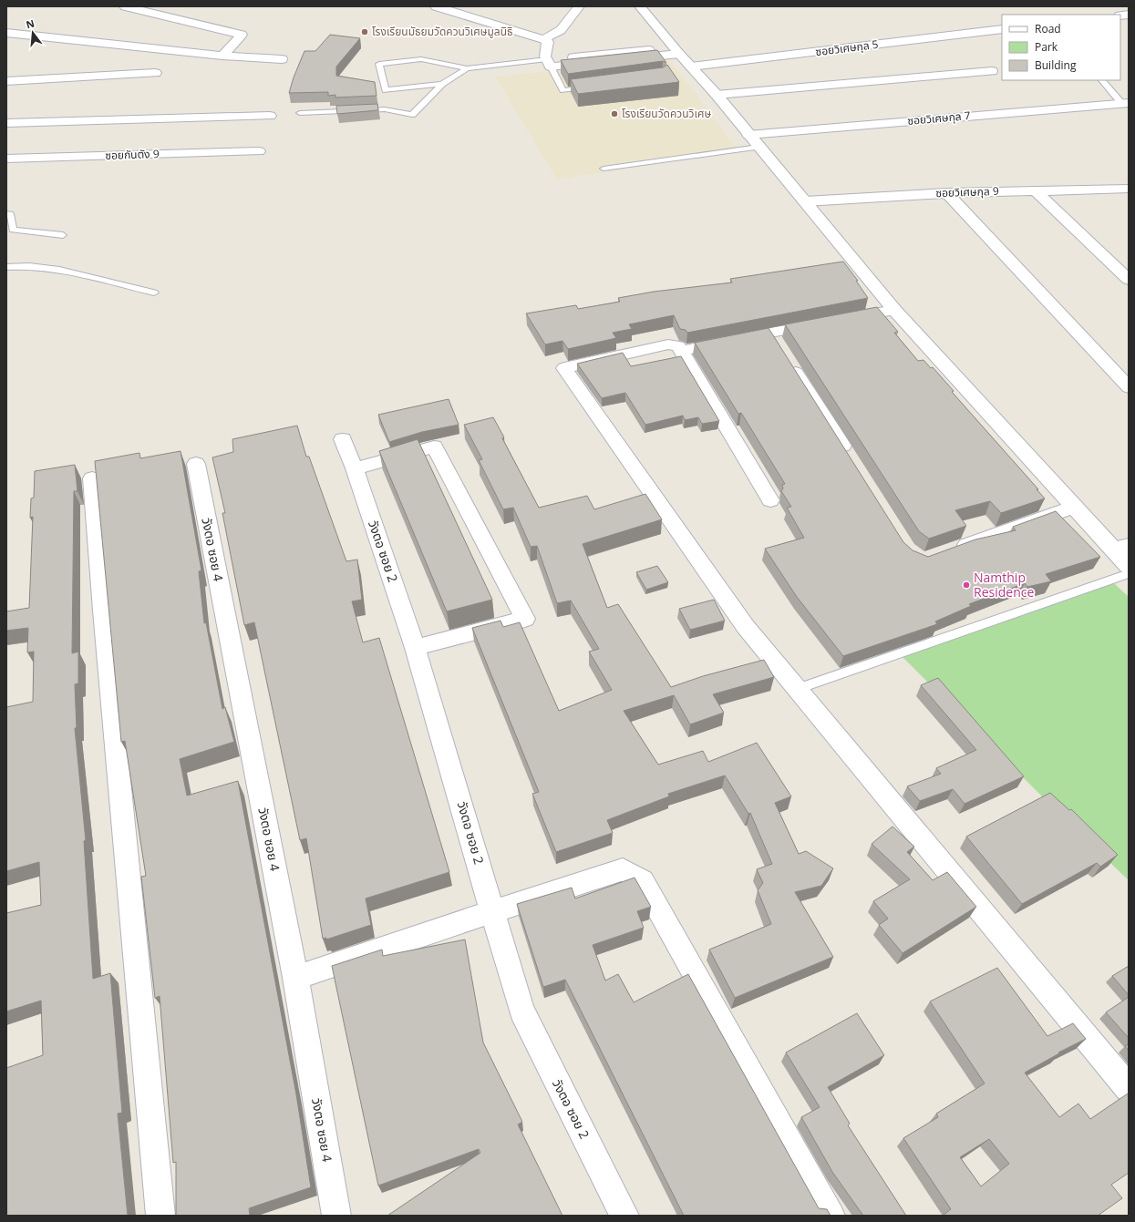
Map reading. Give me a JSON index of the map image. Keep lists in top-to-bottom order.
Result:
{
  "streets": {
    "street": [
      "ซอยวิเศษกุล 5",
      "ซอยวิเศษกุล 7",
      "ซอยกันตัง 9",
      "ซอยวิเศษกุล 9",
      "วังตอ ซอย 4",
      "วังตอ ซอย 2"
    ]
  },
  "places": ["โรงเรียนมัธยมวัดควนวิเศษมูลนิธิ", "โรงเรียนวัดควนวิเศษ", "Namthip Residence"],
  "legend": ["Road", "Park", "Building"],
  "north": "top"
}
